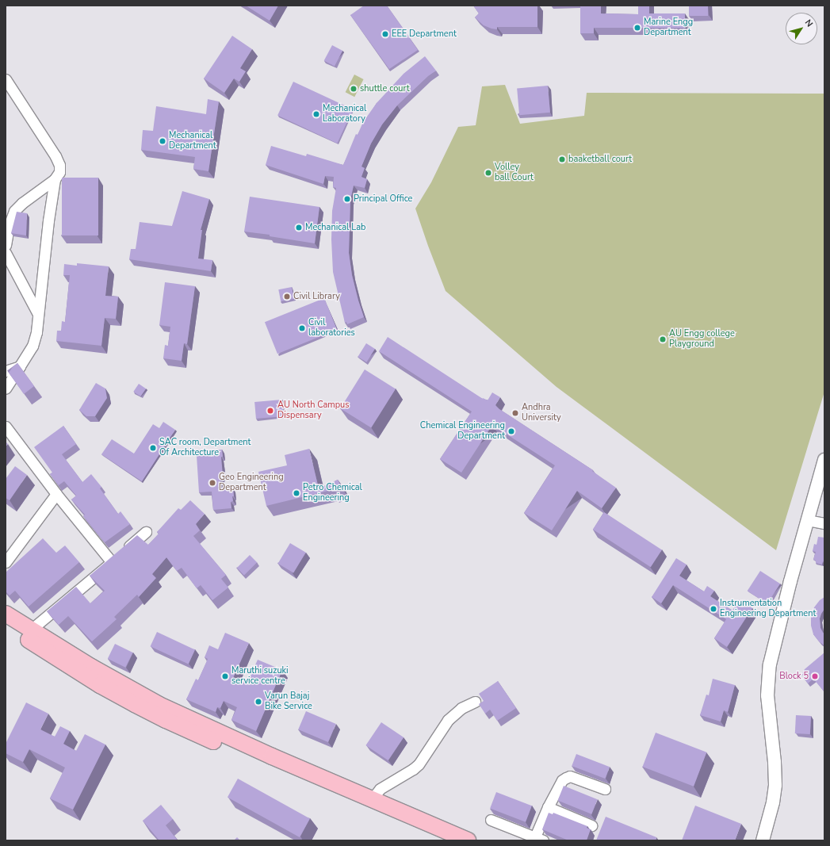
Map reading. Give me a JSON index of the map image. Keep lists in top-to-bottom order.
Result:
{
  "places": [
    "Marine Engg Department",
    "EEE Department",
    "shuttle court",
    "Mechanical Laboratory",
    "Mechanical Department",
    "baaketball court",
    "Volley ball Court",
    "Principal Office",
    "Mechanical Lab",
    "Civil Library",
    "Civil laboratories",
    "AU Engg college Playground",
    "AU North Campus Dispensary",
    "Andhra University",
    "Chemical Engineering Department",
    "SAC room, Department Of Architecture",
    "Geo Engineering Department",
    "Petro Chemical Engineering",
    "Instrumentation Engineering Department",
    "Maruthi suzuki service centre",
    "Block 5",
    "Varun Bajaj Bike Service"
  ],
  "north": "top right"
}
